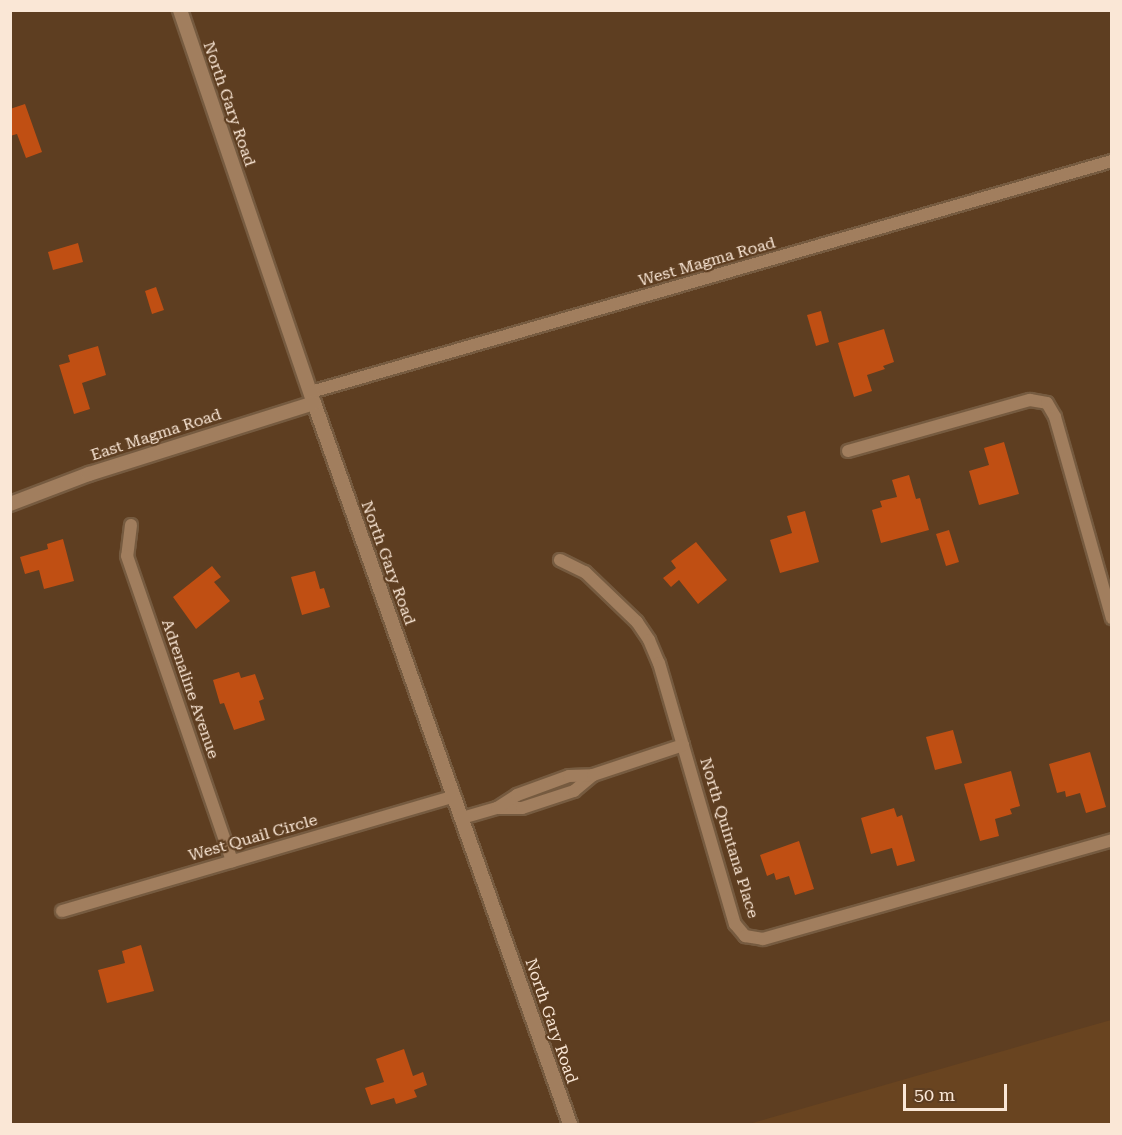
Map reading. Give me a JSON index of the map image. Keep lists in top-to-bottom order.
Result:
{
  "streets": {
    "street": [
      "North Gary Road",
      "West Magma Road",
      "East Magma Road",
      "Adrenaline Avenue",
      "West Quail Circle",
      "North Quintana Place"
    ]
  },
  "crossings": [
    ["North Gary Road", "West Magma Road"],
    ["North Gary Road", "East Magma Road"],
    ["North Gary Road", "West Quail Circle"],
    ["West Magma Road", "East Magma Road"],
    ["Adrenaline Avenue", "West Quail Circle"]
  ],
  "scale_bar": "50 m"
}
